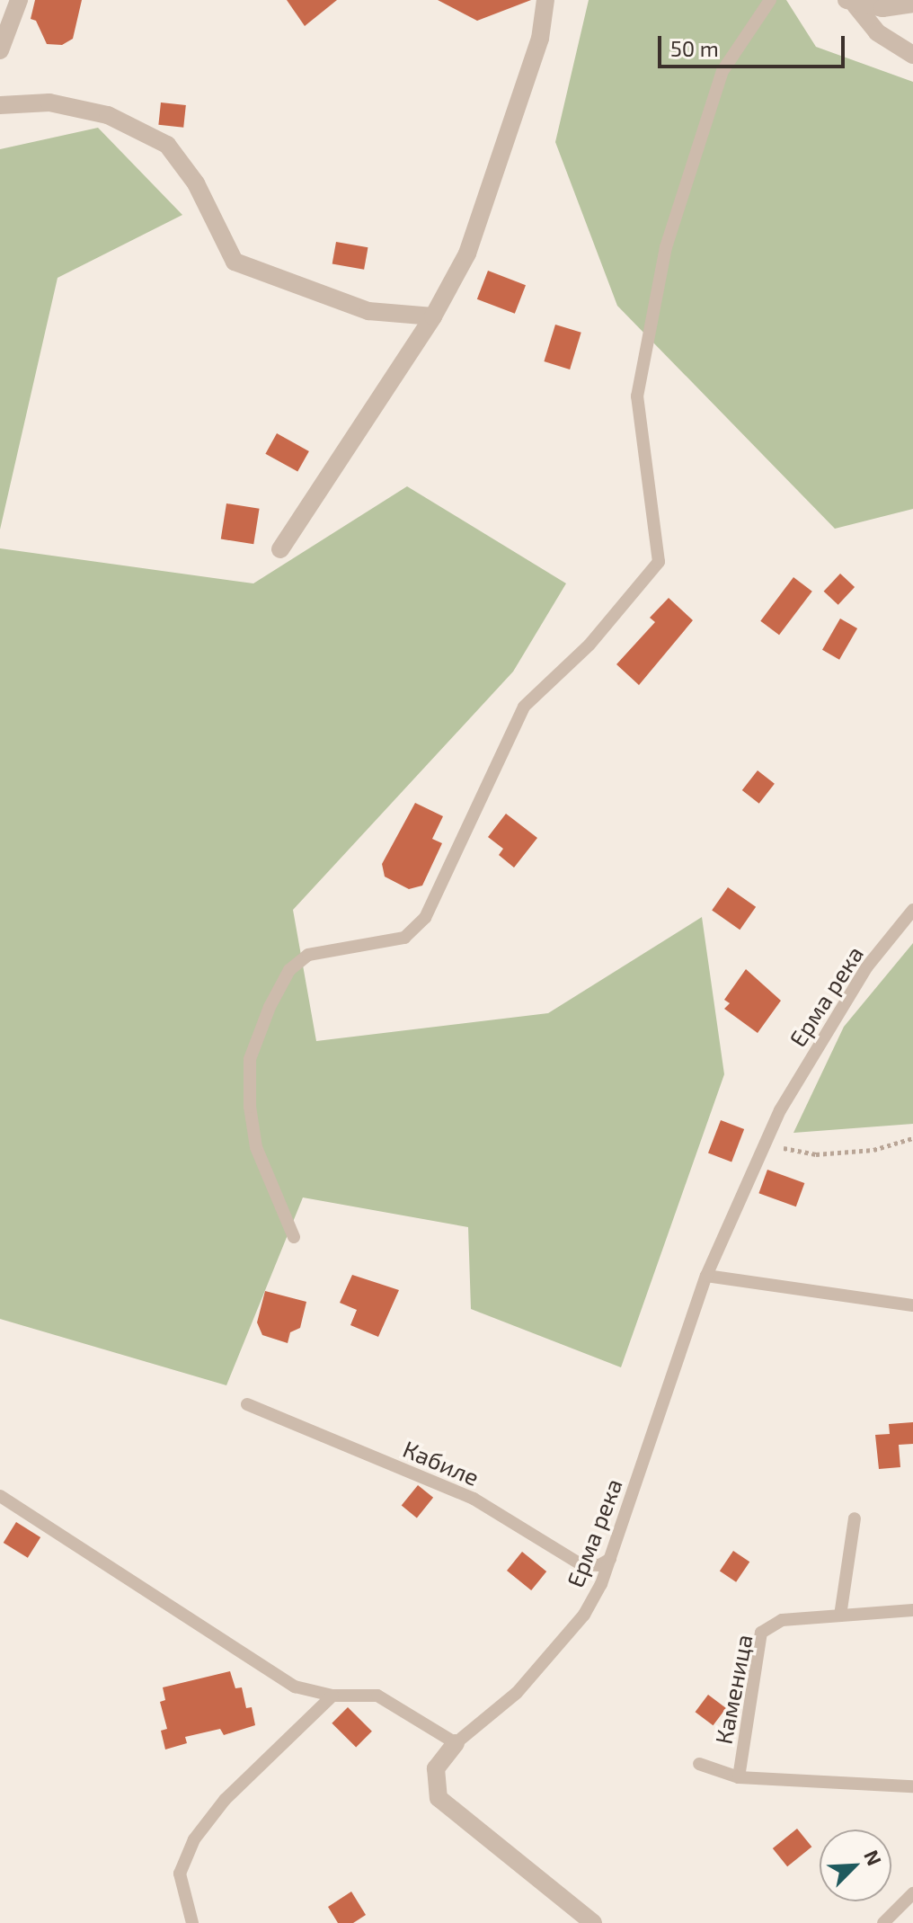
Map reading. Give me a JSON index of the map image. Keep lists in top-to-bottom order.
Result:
{
  "streets": {
    "lane": ["Ерма река", "Кабиле", "Каменица"]
  },
  "crossings": [
    ["Ерма река", "Кабиле"]
  ],
  "scale_bar": "50 m",
  "north": "top right"
}
